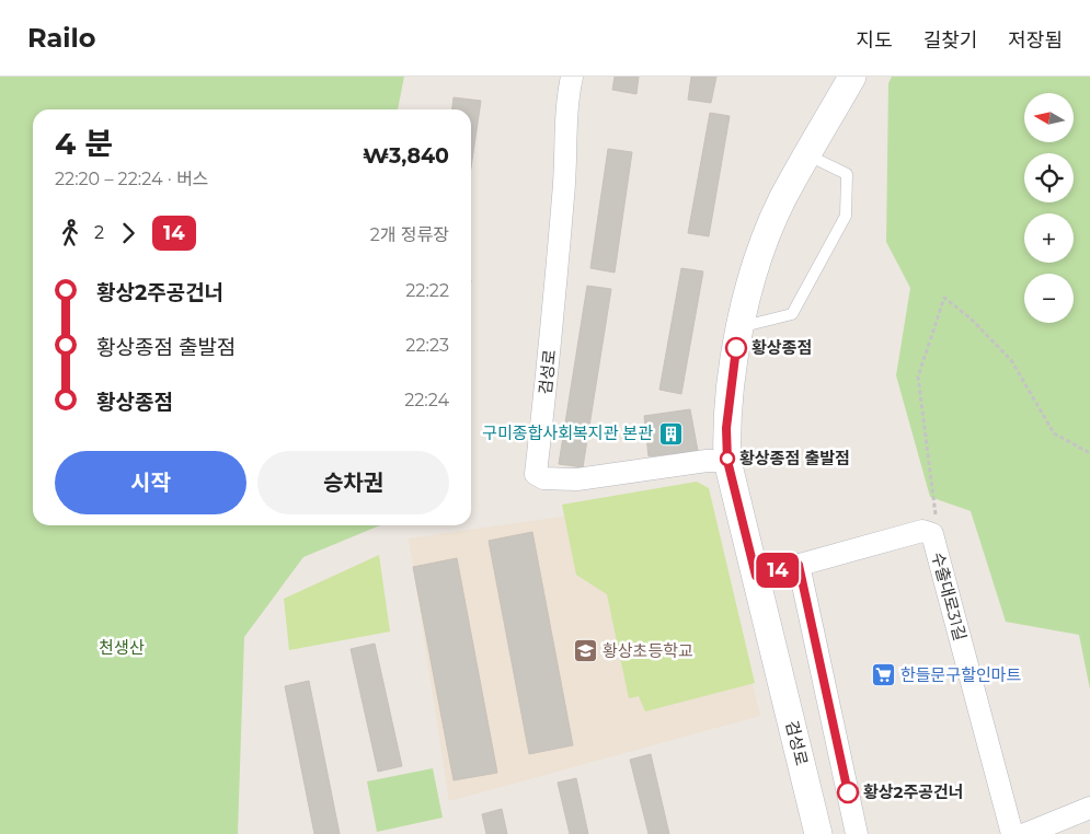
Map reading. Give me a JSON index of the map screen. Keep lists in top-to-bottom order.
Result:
{
  "streets": {
    "street": ["검성로", "수출대로31길"]
  },
  "crossings": [
    ["검성로", "수출대로31길"]
  ],
  "parks": ["천생산"],
  "places": {
    "other": ["황상종점", "황상종점 출발점", "황상2주공건너"],
    "building": ["구미종합사회복지관 본관"],
    "school or university": ["황상초등학교"],
    "supermarket": ["한들문구할인마트"]
  },
  "lines": ["bus line 14"],
  "north": "left",
  "page": {
    "header": "Railo",
    "nav": ["지도", "길찾기", "저장됨"],
    "on_map": "14",
    "map_buttons": ["+", "−"],
    "heading": ["4 분", "22:20 – 22:24 · 버스", "₩3,840"],
    "legs": ["2", "14", "2개 정류장"],
    "list": [
      {
        "name": "황상2주공건너",
        "value": "22:22"
      },
      {
        "name": "황상종점 출발점",
        "value": "22:23"
      },
      {
        "name": "황상종점",
        "value": "22:24"
      }
    ],
    "buttons": ["시작", "승차권"]
  }
}
